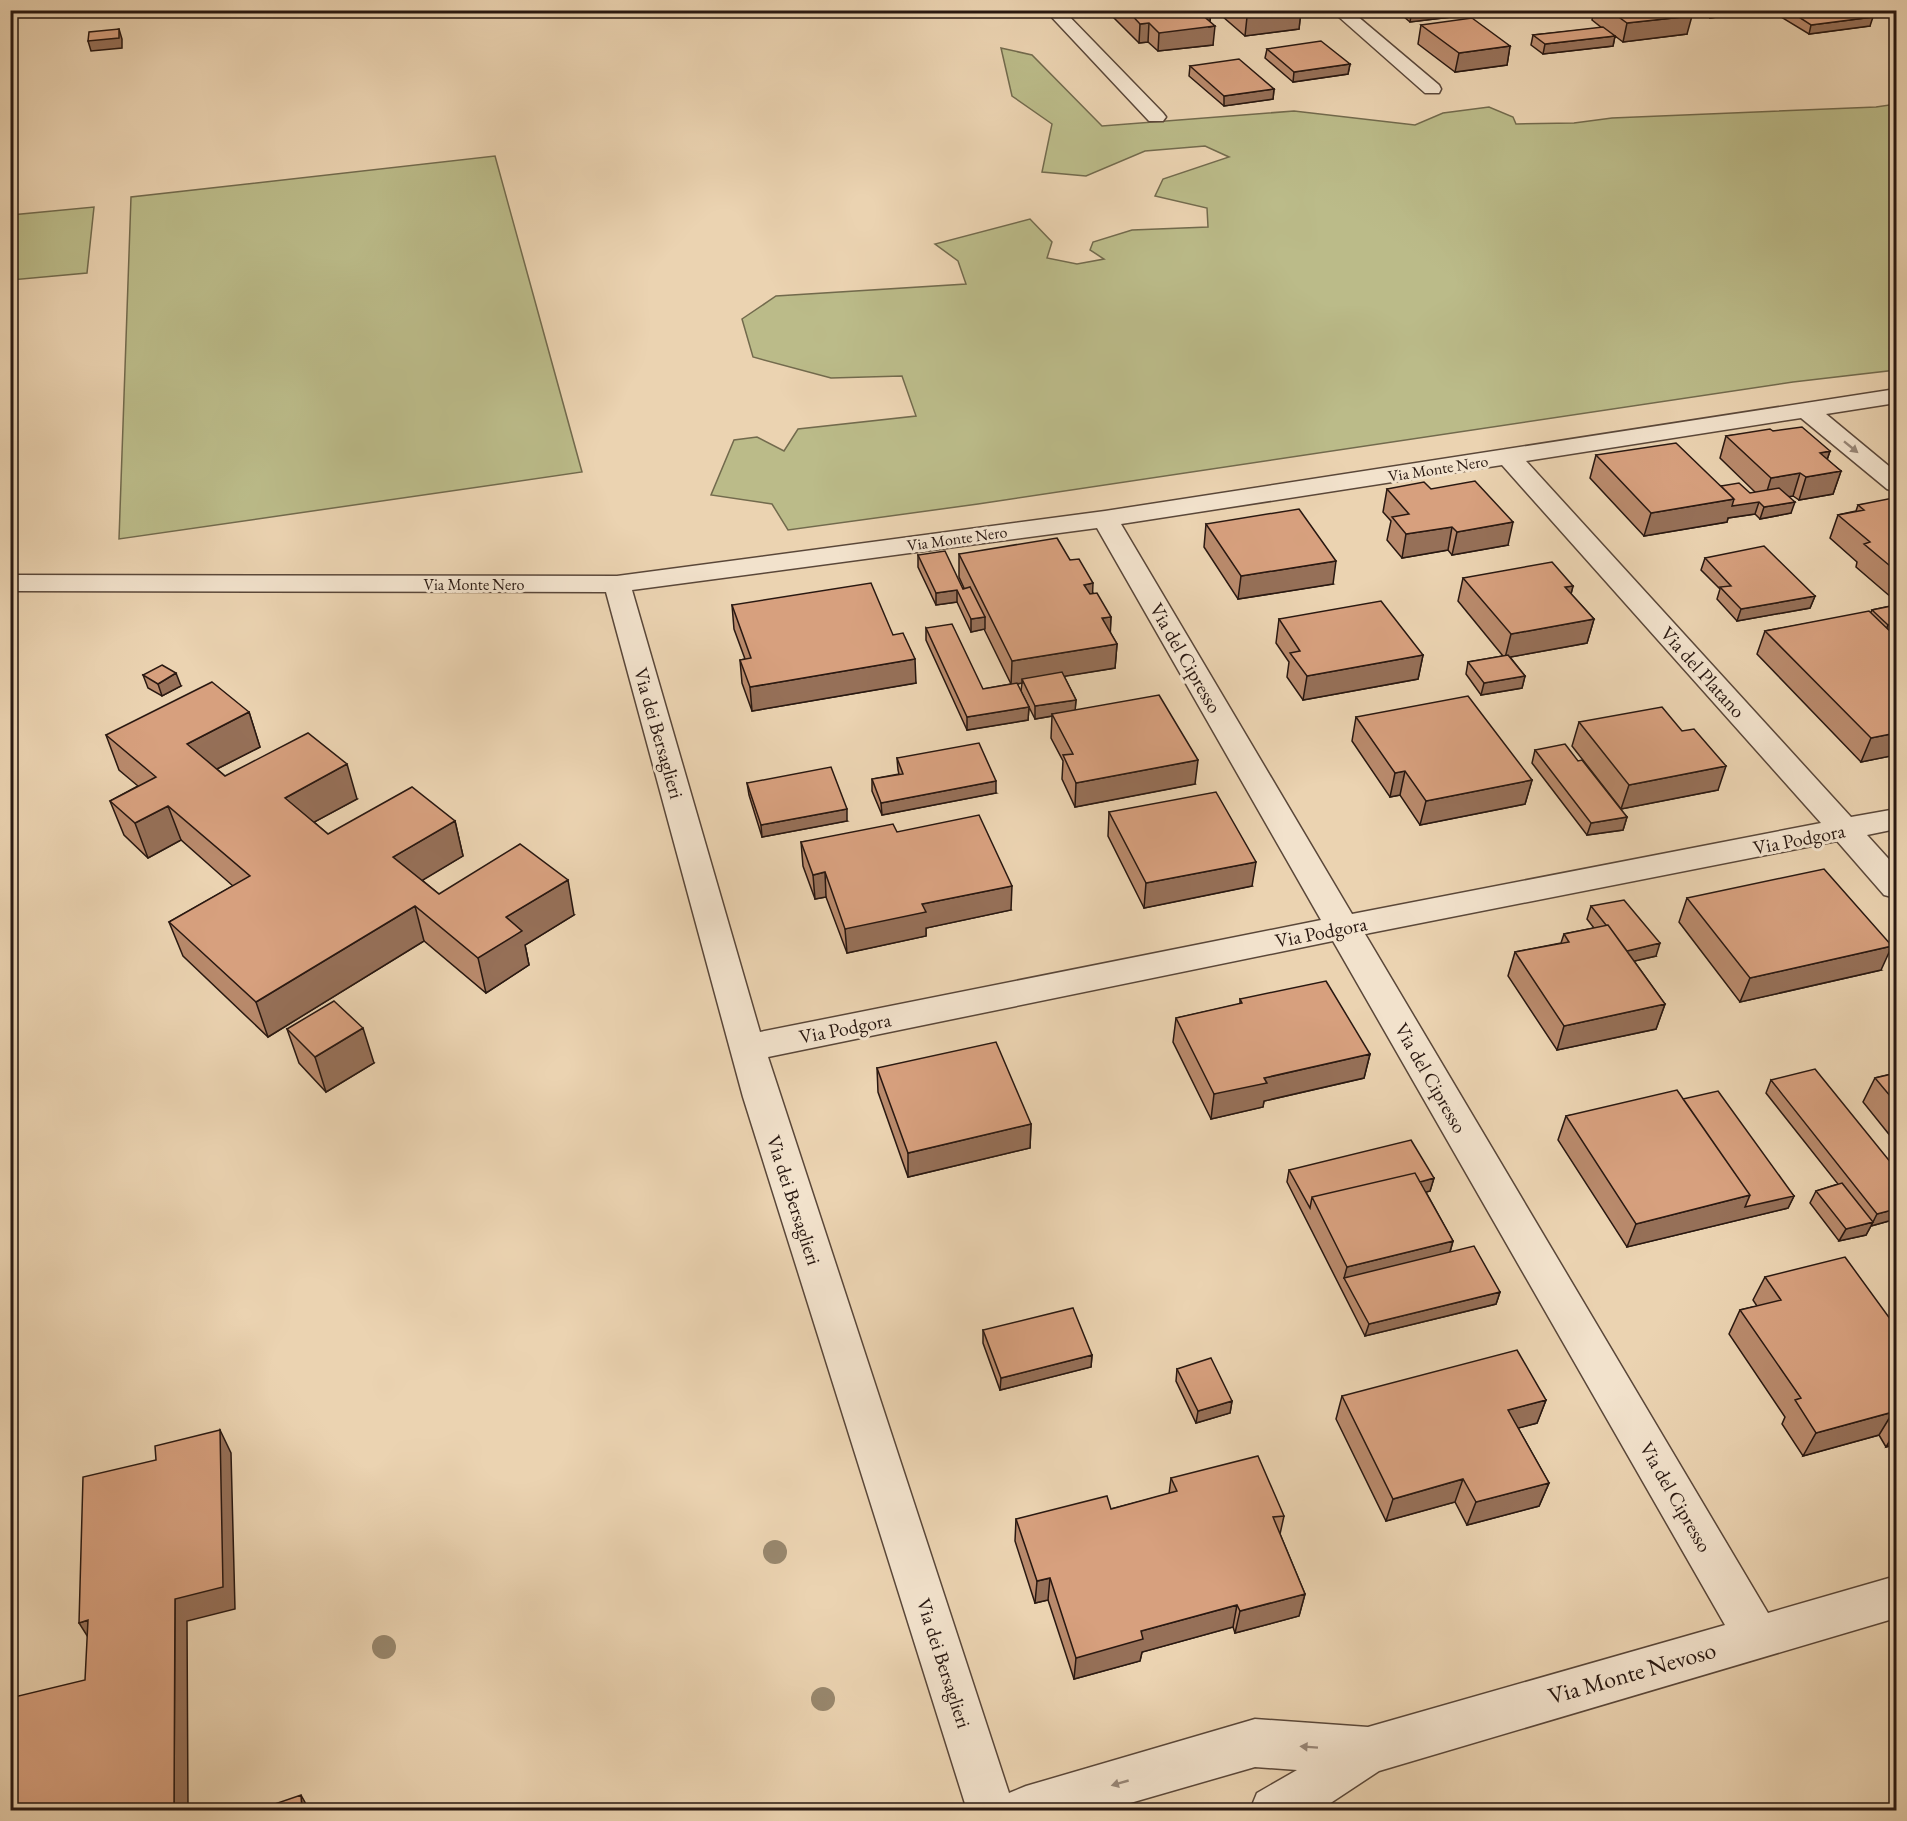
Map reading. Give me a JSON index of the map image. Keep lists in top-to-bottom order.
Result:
{
  "streets": {
    "street": [
      "Via Monte Nero",
      "Via del Cipresso",
      "Via del Platano",
      "Via dei Bersaglieri",
      "Via Podgora",
      "Via Monte Nevoso"
    ]
  },
  "crossings": [
    ["Via Monte Nero", "Via del Cipresso"],
    ["Via Monte Nero", "Via del Platano"],
    ["Via Monte Nero", "Via dei Bersaglieri"],
    ["Via del Cipresso", "Via Podgora"],
    ["Via del Cipresso", "Via Monte Nevoso"],
    ["Via del Platano", "Via Podgora"],
    ["Via dei Bersaglieri", "Via Podgora"]
  ]
}
